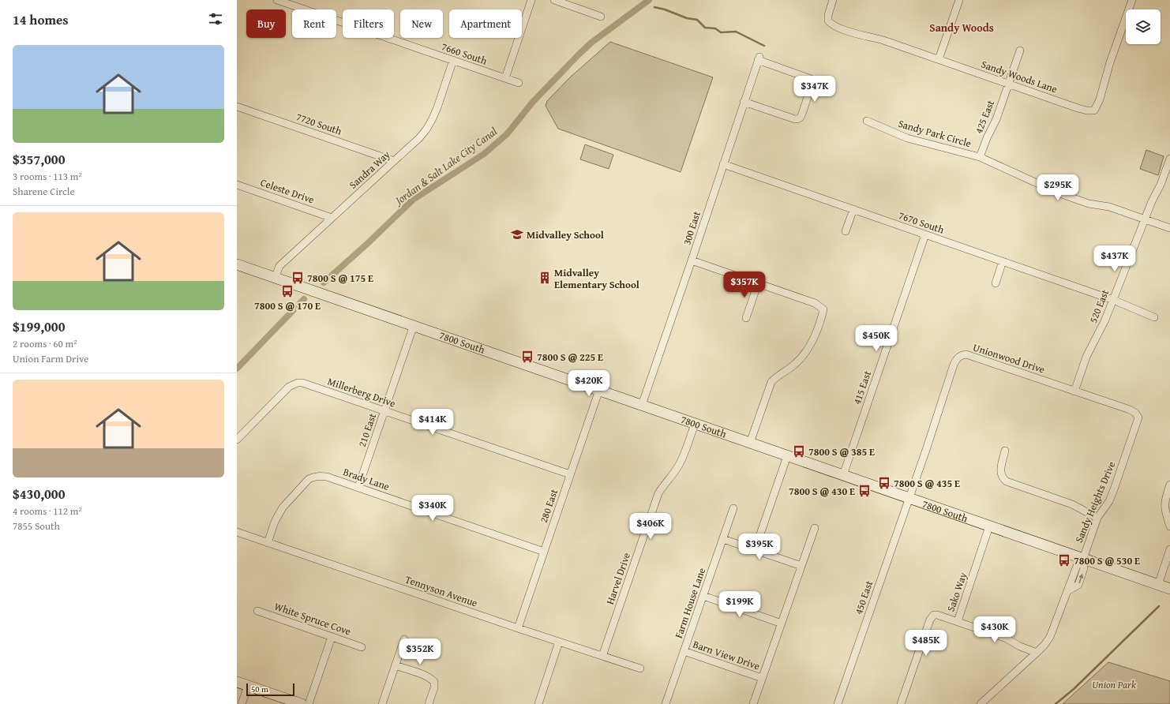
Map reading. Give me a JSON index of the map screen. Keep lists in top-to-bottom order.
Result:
{
  "streets": {
    "main road": ["7800 South"],
    "street": [
      "7660 South",
      "Sandy Woods Lane",
      "425 East",
      "7720 South",
      "Sandy Park Circle",
      "Sandra Way",
      "Celeste Drive",
      "7670 South",
      "300 East",
      "520 East",
      "Unionwood Drive",
      "415 East",
      "Millerberg Drive",
      "210 East",
      "Brady Lane",
      "Sandy Heights Drive",
      "280 East",
      "Harvel Drive",
      "Tennyson Avenue",
      "Sako Way",
      "450 East",
      "Farm House Lane",
      "White Spruce Cove",
      "Barn View Drive"
    ]
  },
  "crossings": [
    ["7660 South", "Sandra Way"],
    ["Sandy Woods Lane", "425 East"],
    ["425 East", "Sandy Park Circle"],
    ["7720 South", "Sandra Way"],
    ["Sandy Park Circle", "520 East"],
    ["Sandra Way", "Celeste Drive"],
    ["Sandra Way", "7800 South"],
    ["7670 South", "300 East"],
    ["7670 South", "520 East"],
    ["7670 South", "415 East"],
    ["300 East", "7800 South"],
    ["520 East", "Unionwood Drive"],
    ["7800 South", "Unionwood Drive"],
    ["7800 South", "415 East"],
    ["7800 South", "210 East"],
    ["7800 South", "Sandy Heights Drive"],
    ["7800 South", "280 East"],
    ["7800 South", "Harvel Drive"],
    ["7800 South", "Sako Way"],
    ["7800 South", "450 East"],
    ["Unionwood Drive", "Sandy Heights Drive"],
    ["Unionwood Drive", "450 East"],
    ["Millerberg Drive", "210 East"],
    ["Millerberg Drive", "280 East"],
    ["210 East", "Brady Lane"],
    ["Brady Lane", "280 East"],
    ["Brady Lane", "Tennyson Avenue"],
    ["280 East", "Tennyson Avenue"],
    ["Harvel Drive", "Tennyson Avenue"],
    ["Farm House Lane", "Barn View Drive"]
  ],
  "districts": ["Sandy Woods"],
  "water": ["Jordan & Salt Lake City Canal"],
  "parks": ["Union Park"],
  "places": {
    "school or university": ["Midvalley School"],
    "bus stop": [
      "7800 S @ 175 E",
      "7800 S @ 170 E",
      "7800 S @ 225 E",
      "7800 S @ 385 E",
      "7800 S @ 435 E",
      "7800 S @ 430 E",
      "7800 S @ 530 E"
    ],
    "building": ["Midvalley Elementary School"]
  },
  "scale_bar": "50 m",
  "page": {
    "heading": "14 homes",
    "chip": [
      "Buy",
      "Rent",
      "Filters",
      "New",
      "Apartment"
    ],
    "list": [
      {
        "name": "$357,000",
        "note": "3 rooms · 113 m² · Sharene Circle"
      },
      {
        "name": "$199,000",
        "note": "2 rooms · 60 m² · Union Farm Drive"
      },
      {
        "name": "$430,000",
        "note": "4 rooms · 112 m² · 7855 South"
      }
    ],
    "price": [
      "$347K",
      "$295K",
      "$437K",
      "$357K",
      "$450K",
      "$420K",
      "$414K",
      "$340K",
      "$406K",
      "$395K",
      "$199K",
      "$430K",
      "$485K",
      "$352K"
    ],
    "scale": "50 m"
  }
}
